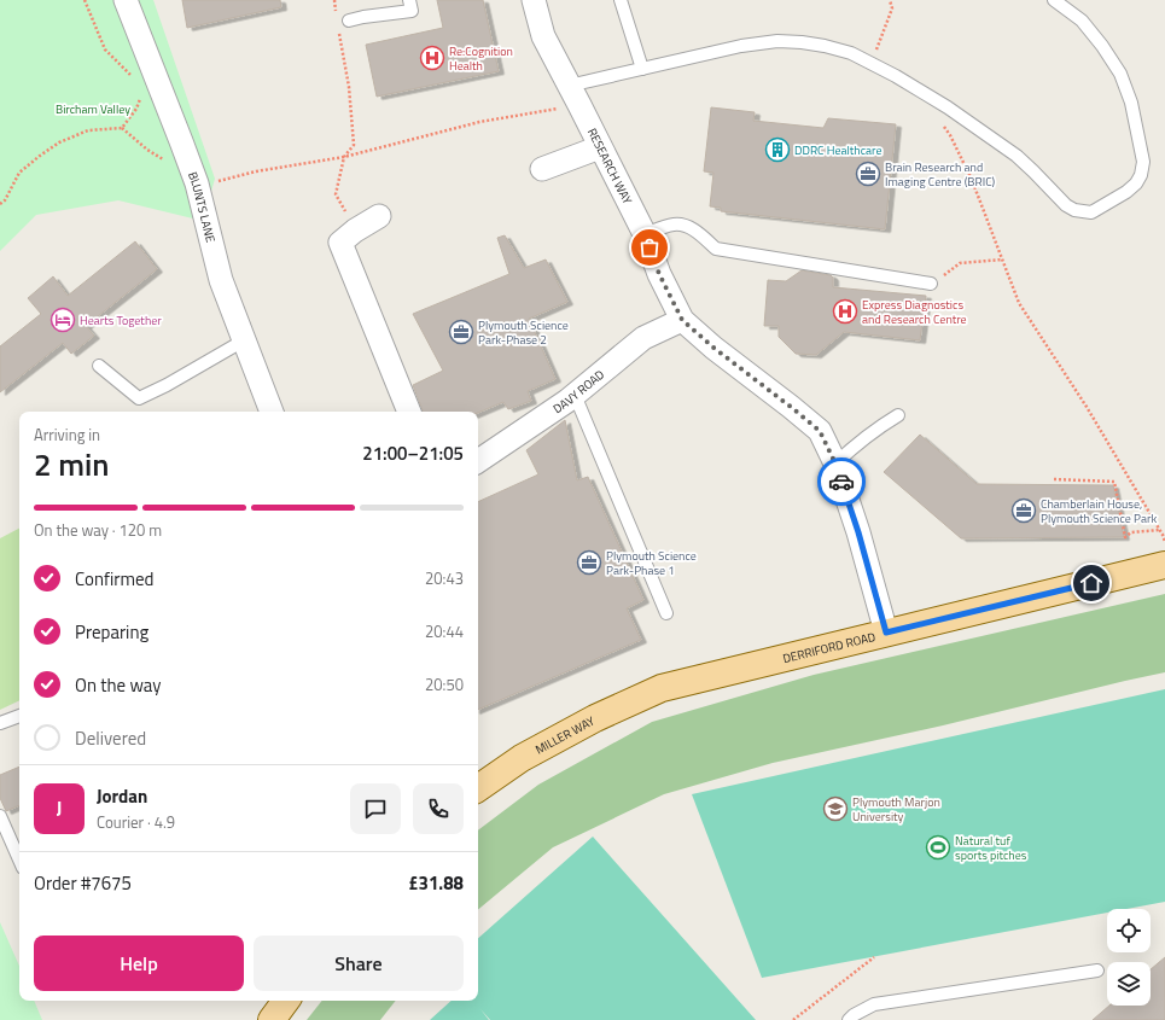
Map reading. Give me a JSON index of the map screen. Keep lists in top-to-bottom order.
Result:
{
  "streets": {
    "main road": ["DERRIFORD ROAD", "MILLER WAY"],
    "street": ["RESEARCH WAY", "BLUNTS LANE", "DAVY ROAD"]
  },
  "crossings": [
    ["RESEARCH WAY", "DAVY ROAD"],
    ["RESEARCH WAY", "DERRIFORD ROAD"],
    ["DERRIFORD ROAD", "MILLER WAY"]
  ],
  "parks": ["Bircham Valley"],
  "places": {
    "hospital": ["Re:Cognition Health", "Express Diagnostics and Research Centre"],
    "building": ["DDRC Healthcare"],
    "office": [
      "Brain Research and Imaging Centre (BRIC)",
      "Plymouth Science Park-Phase 2",
      "Chamberlain House, Plymouth Science Park",
      "Plymouth Science Park-Phase 1"
    ],
    "hotel": ["Hearts Together"],
    "school or university": ["Plymouth Marjon University"],
    "sports": ["Natural tuf sports pitches"]
  },
  "page": {
    "heading": ["2 min", "Arriving in", "21:00–21:05"],
    "panel": [
      "Jordan",
      "Courier · 4.9",
      "Order #7675",
      "£31.88"
    ],
    "bar": "On the way · 120 m",
    "list": [
      ["Confirmed", "20:43"],
      ["Preparing", "20:44"],
      ["On the way", "20:50"],
      "Delivered"
    ],
    "round": "J",
    "buttons": ["Help", "Share"]
  }
}
